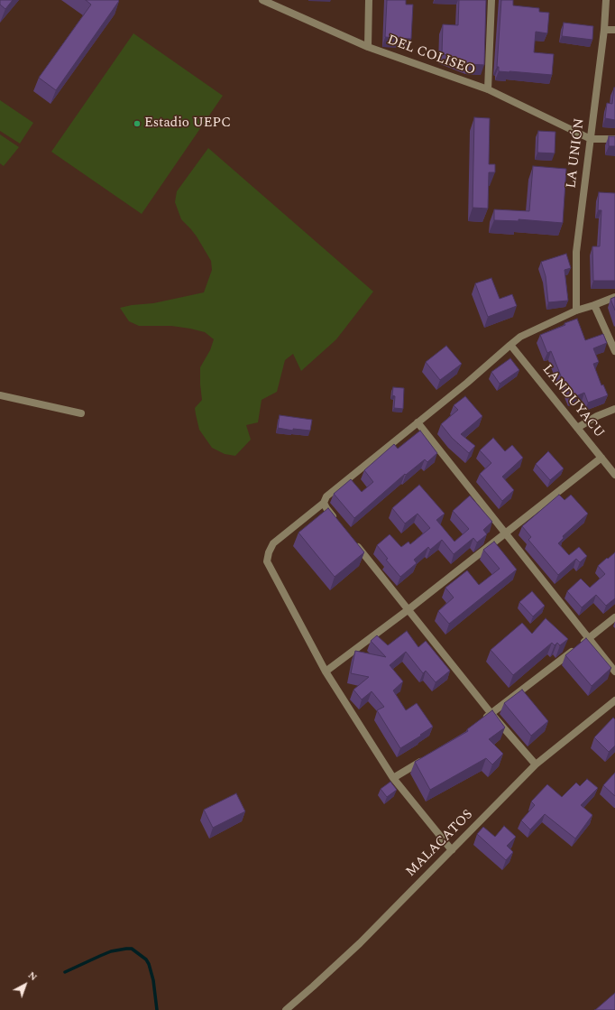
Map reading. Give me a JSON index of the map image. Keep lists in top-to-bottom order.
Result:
{
  "streets": {
    "street": [
      "DEL COLISEO",
      "LA UNIÓN",
      "LANDUYACU",
      "MALACATOS"
    ]
  },
  "crossings": [
    ["DEL COLISEO", "LA UNIÓN"]
  ],
  "places": ["Estadio UEPC"],
  "north": "top right"
}
